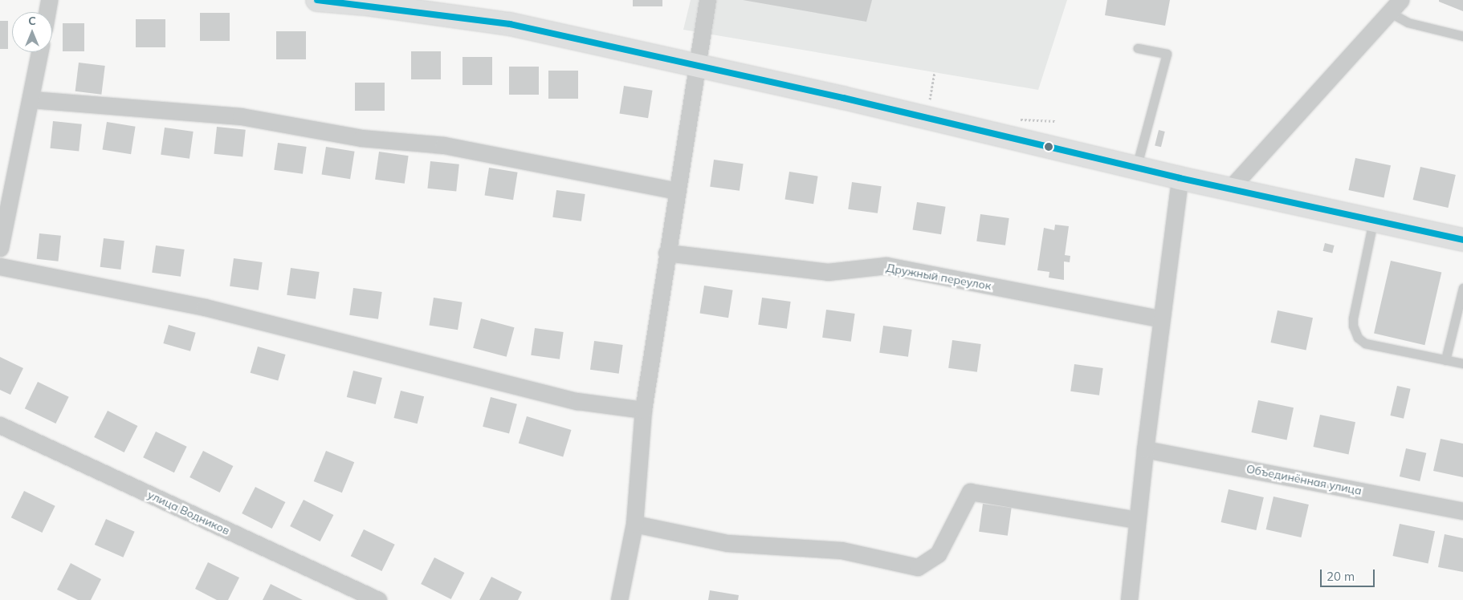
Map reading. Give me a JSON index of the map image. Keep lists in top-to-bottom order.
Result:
{
  "streets": {
    "street": ["Дружный переулок", "Объединённая улица", "улица Водников"]
  },
  "scale_bar": "20 m",
  "north": "top"
}
